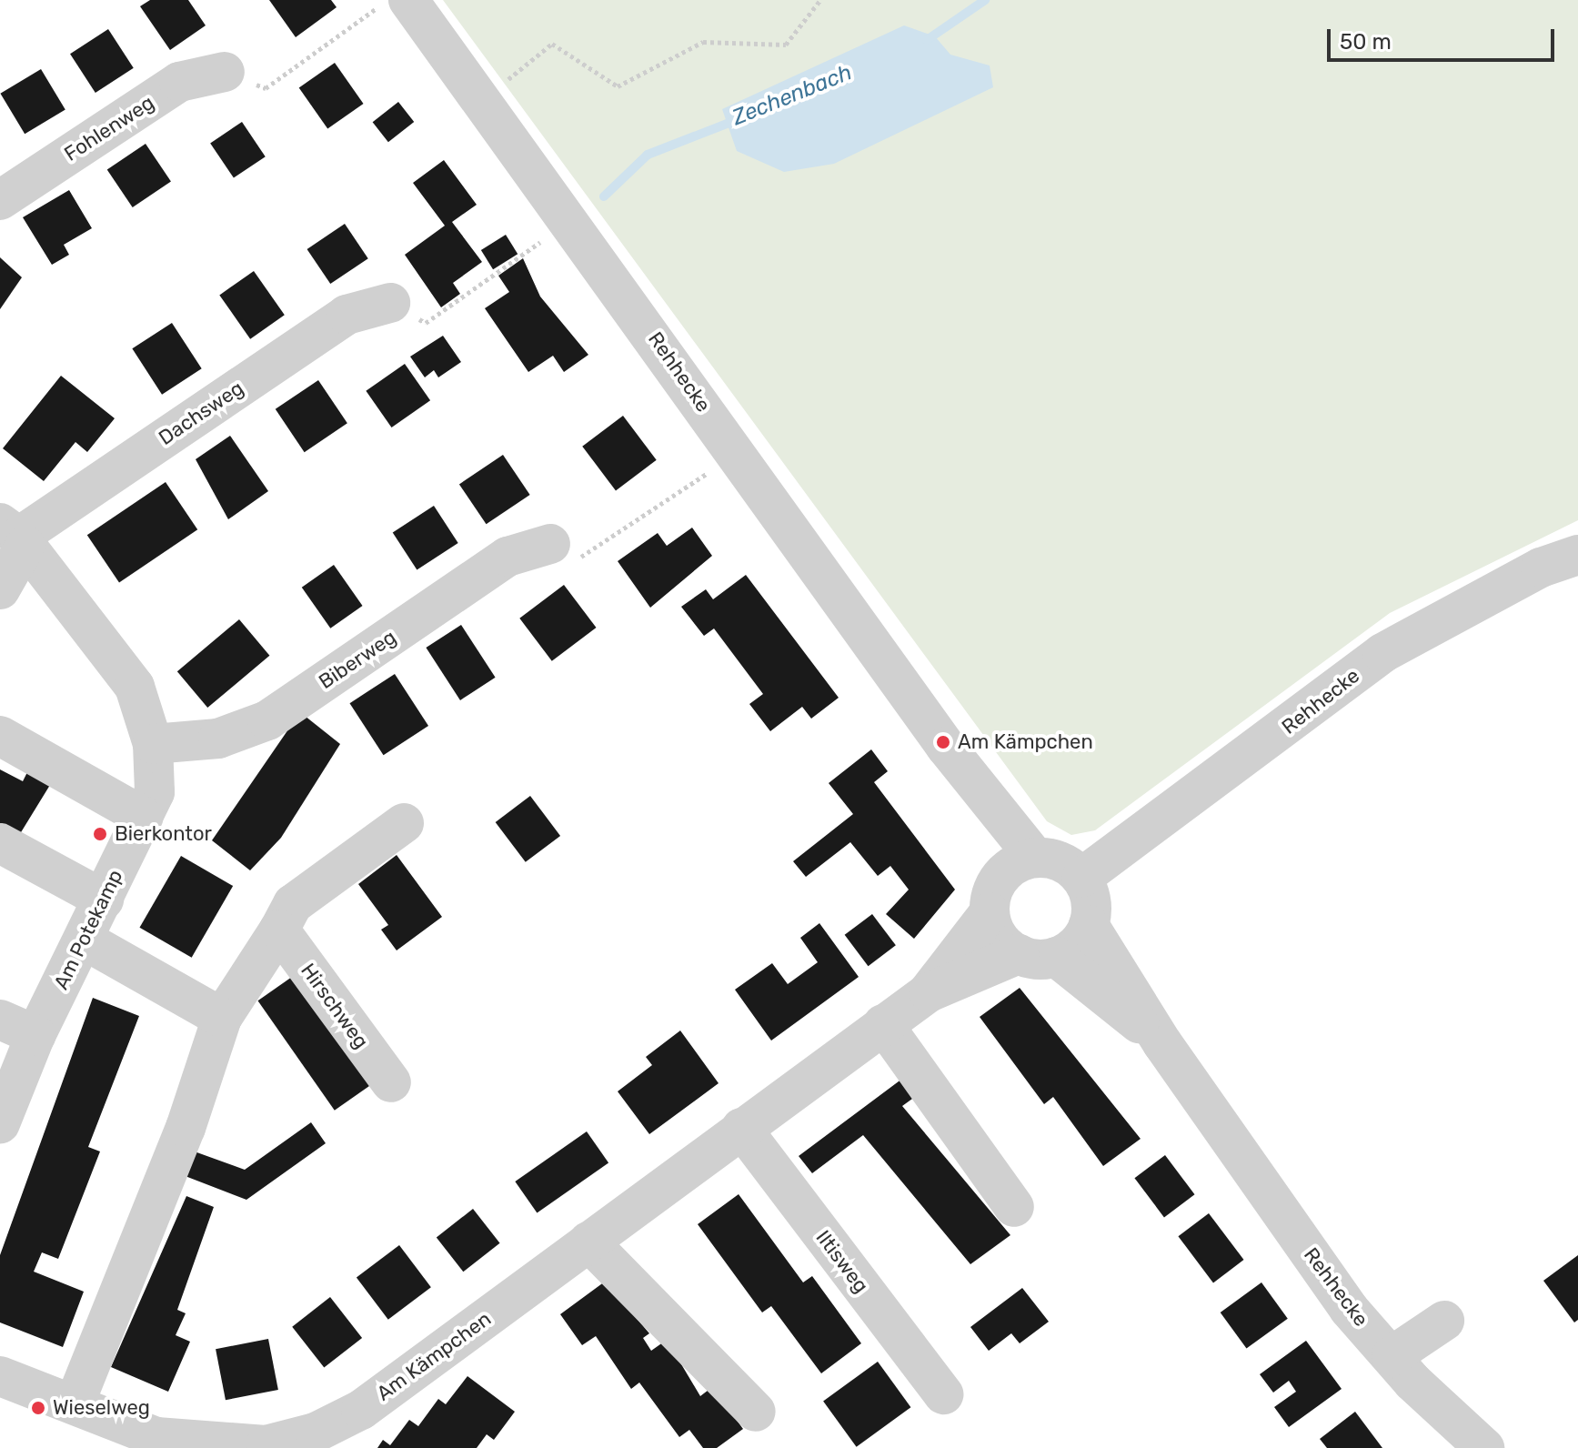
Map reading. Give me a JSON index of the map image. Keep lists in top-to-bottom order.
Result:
{
  "streets": {
    "street": [
      "Fohlenweg",
      "Rehhecke",
      "Dachsweg",
      "Biberweg",
      "Am Potekamp",
      "Hirschweg",
      "Iltisweg",
      "Am Kämpchen"
    ]
  },
  "crossings": [
    ["Rehhecke", "Am Kämpchen"],
    ["Dachsweg", "Am Potekamp"],
    ["Biberweg", "Am Potekamp"],
    ["Iltisweg", "Am Kämpchen"]
  ],
  "water": ["Zechenbach"],
  "places": ["Am Kämpchen", "Bierkontor", "Wieselweg"],
  "scale_bar": "50 m"
}
